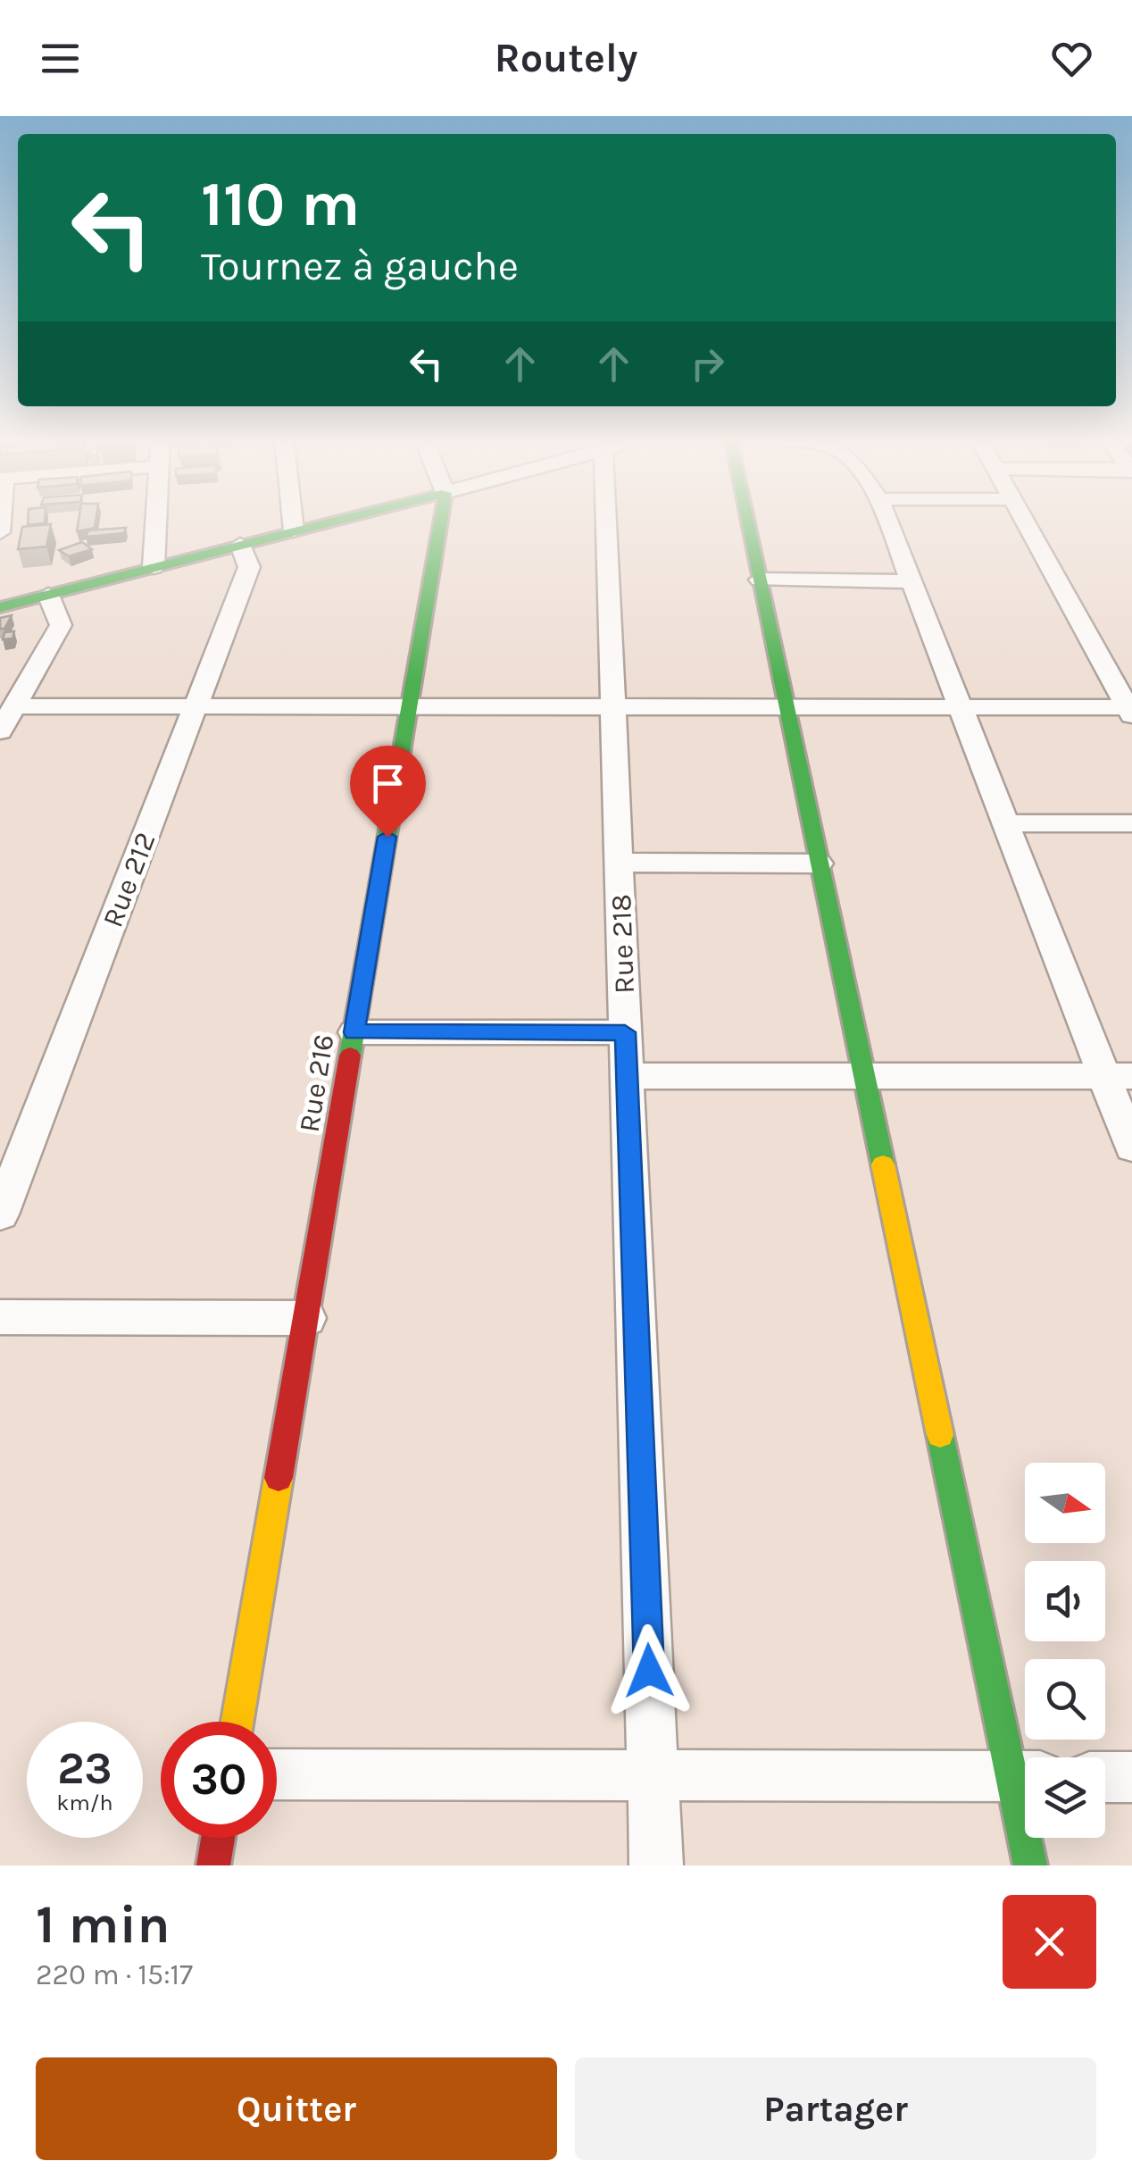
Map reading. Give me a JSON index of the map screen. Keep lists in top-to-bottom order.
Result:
{
  "streets": {
    "street": ["Rue 212", "Rue 218", "Rue 216"]
  },
  "north": "right",
  "page": {
    "header": "Routely",
    "turn": ["110 m", "Tournez à gauche"],
    "speed": "23 km/h",
    "limit": "30",
    "heading": ["1 min", "220 m · 15:17"],
    "buttons": ["Quitter", "Partager"]
  }
}
